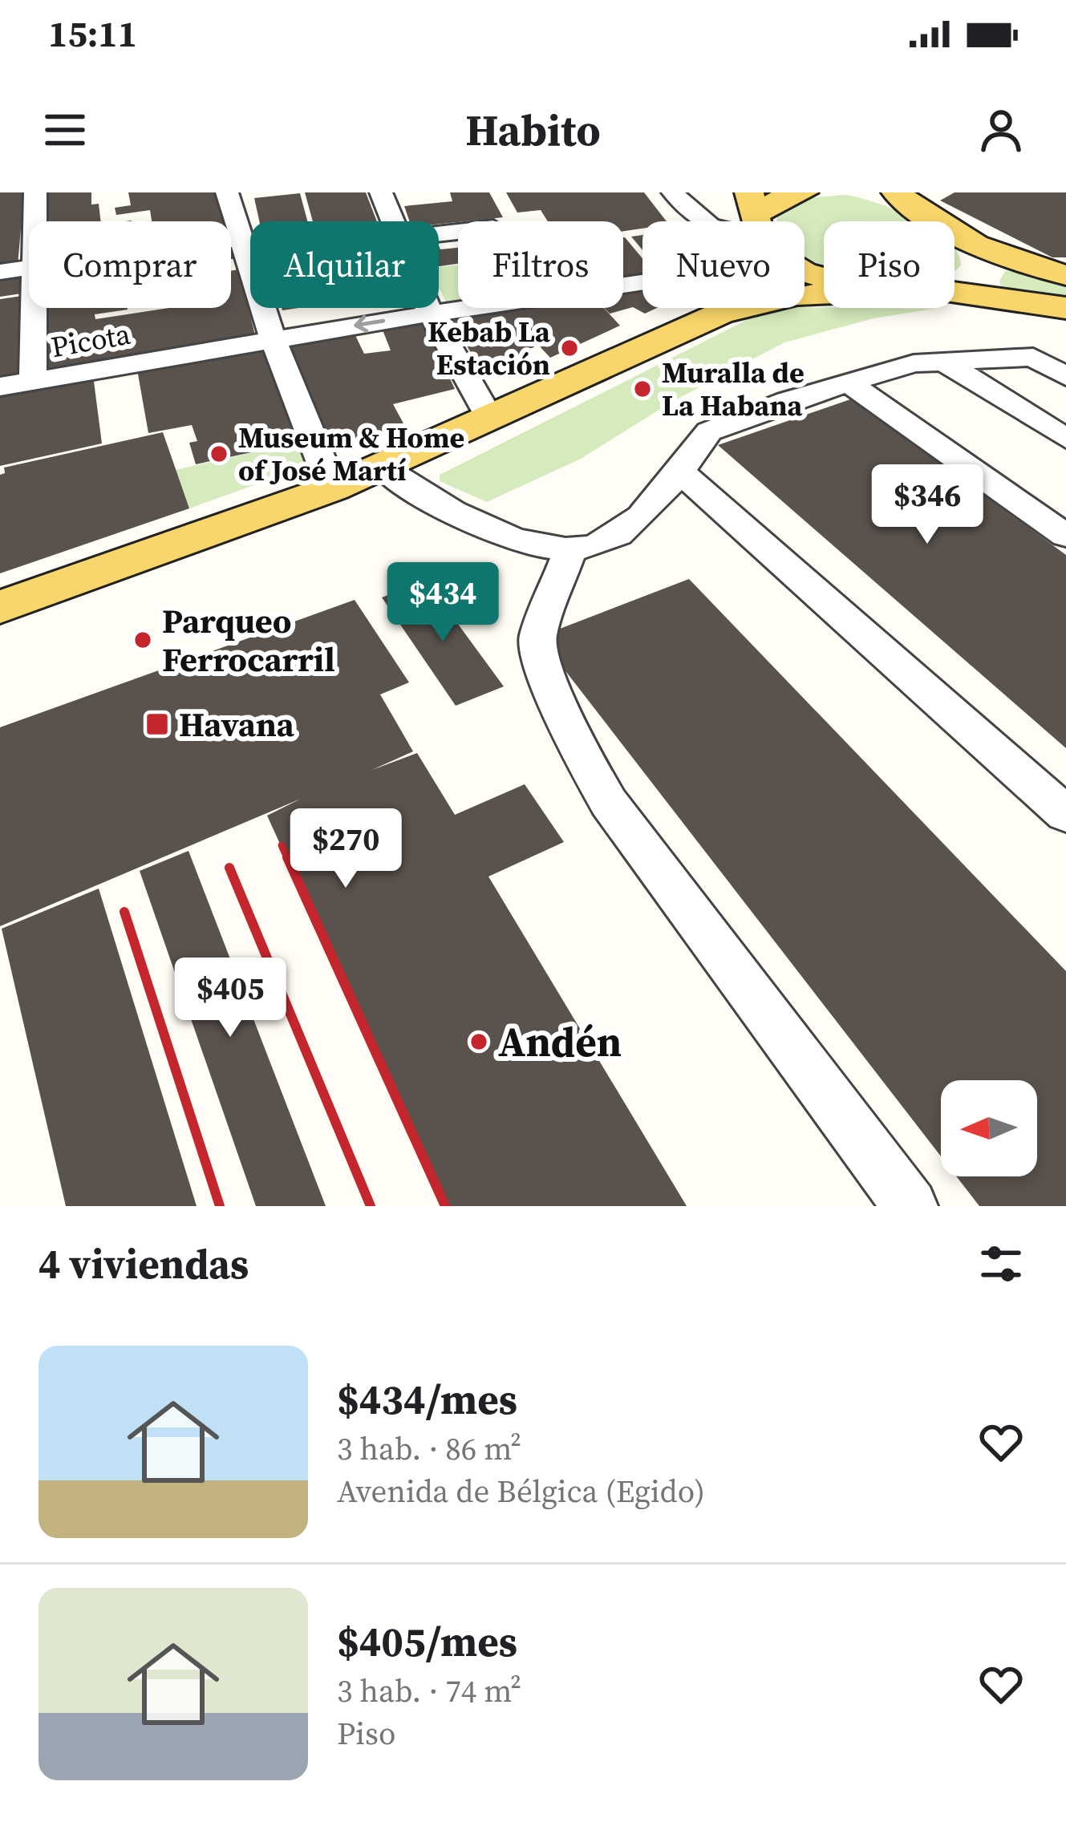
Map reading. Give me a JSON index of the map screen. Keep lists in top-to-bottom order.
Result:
{
  "streets": {
    "street": ["Picota"]
  },
  "places": {
    "other": [
      "Kebab La Estación",
      "Muralla de La Habana",
      "Museum & Home of José Martí",
      "Parqueo Ferrocarril",
      "Andén"
    ],
    "transit": ["Havana"]
  },
  "north": "left",
  "page": {
    "status": "15:11",
    "header": "Habito",
    "chip": [
      "Comprar",
      "Alquilar",
      "Filtros",
      "Nuevo",
      "Piso"
    ],
    "price": [
      "$346",
      "$434",
      "$270",
      "$405"
    ],
    "heading": "4 viviendas",
    "list": [
      {
        "name": "$434/mes",
        "note": "3 hab. · 86 m² · Avenida de Bélgica (Egido)"
      },
      {
        "name": "$405/mes",
        "note": "3 hab. · 74 m² · Piso"
      }
    ]
  }
}
